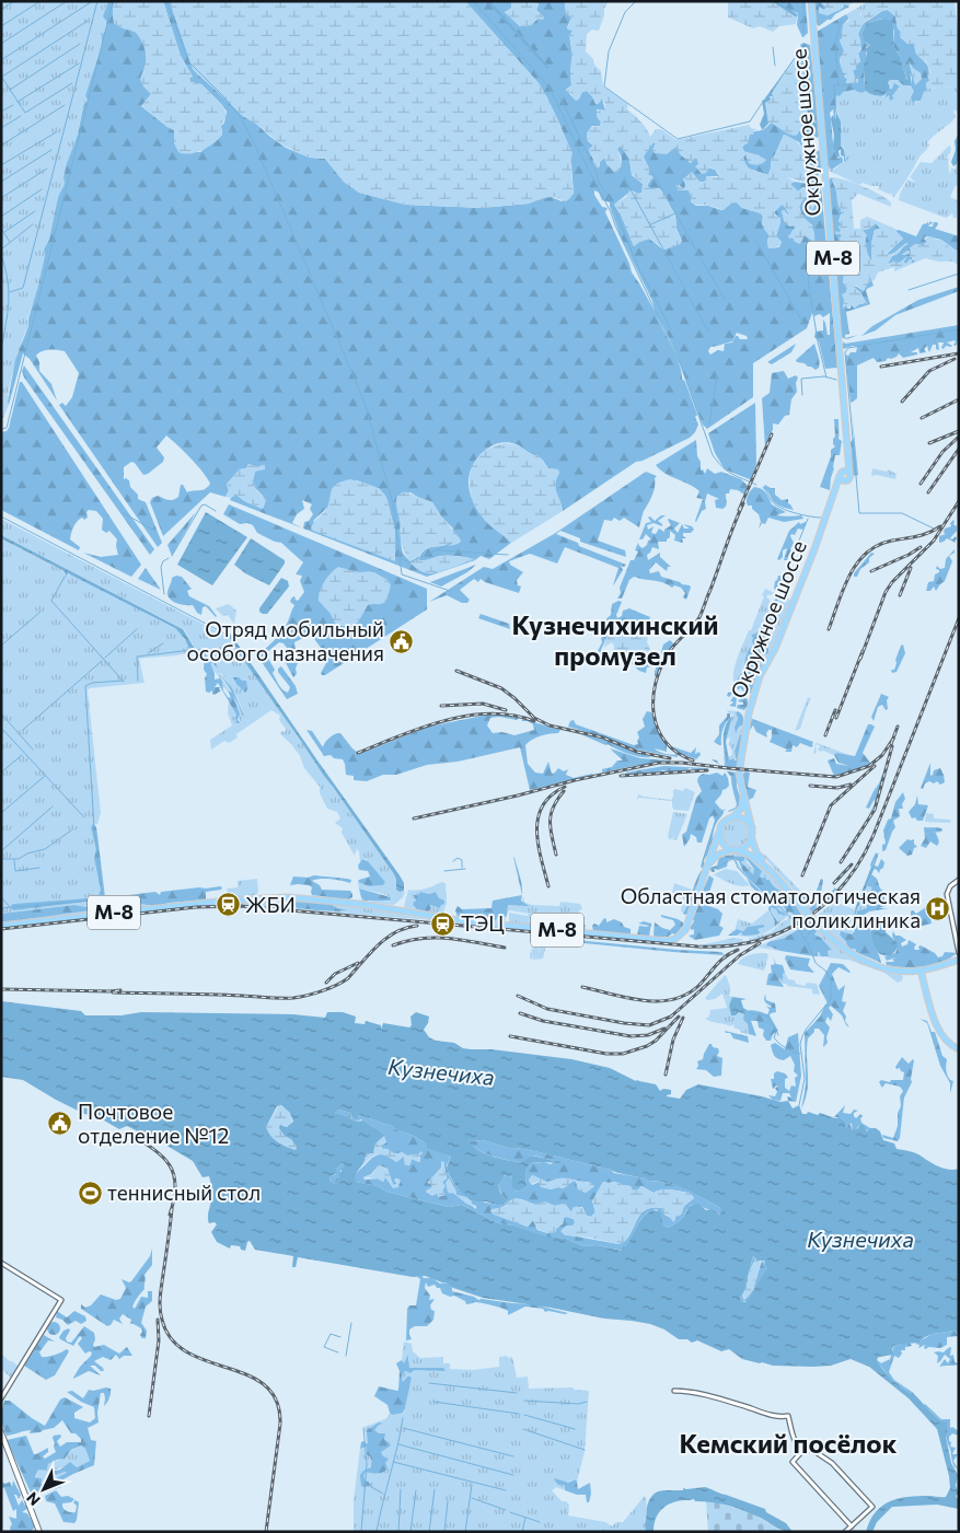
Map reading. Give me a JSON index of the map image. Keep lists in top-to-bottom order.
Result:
{
  "streets": {
    "main road": ["Окружное шоссе", "М-8"]
  },
  "crossings": [
    ["Окружное шоссе", "М-8"]
  ],
  "districts": ["Кузнечихинский промузел", "Кемский посёлок"],
  "water": ["Кузнечиха"],
  "places": {
    "public building": ["Отряд мобильный особого назначения", "Почтовое отделение №12"],
    "station": ["ЖБИ", "ТЭЦ"],
    "hospital": ["Областная стоматологическая поликлиника"],
    "sports": ["теннисный стол"]
  },
  "north": "bottom left"
}
